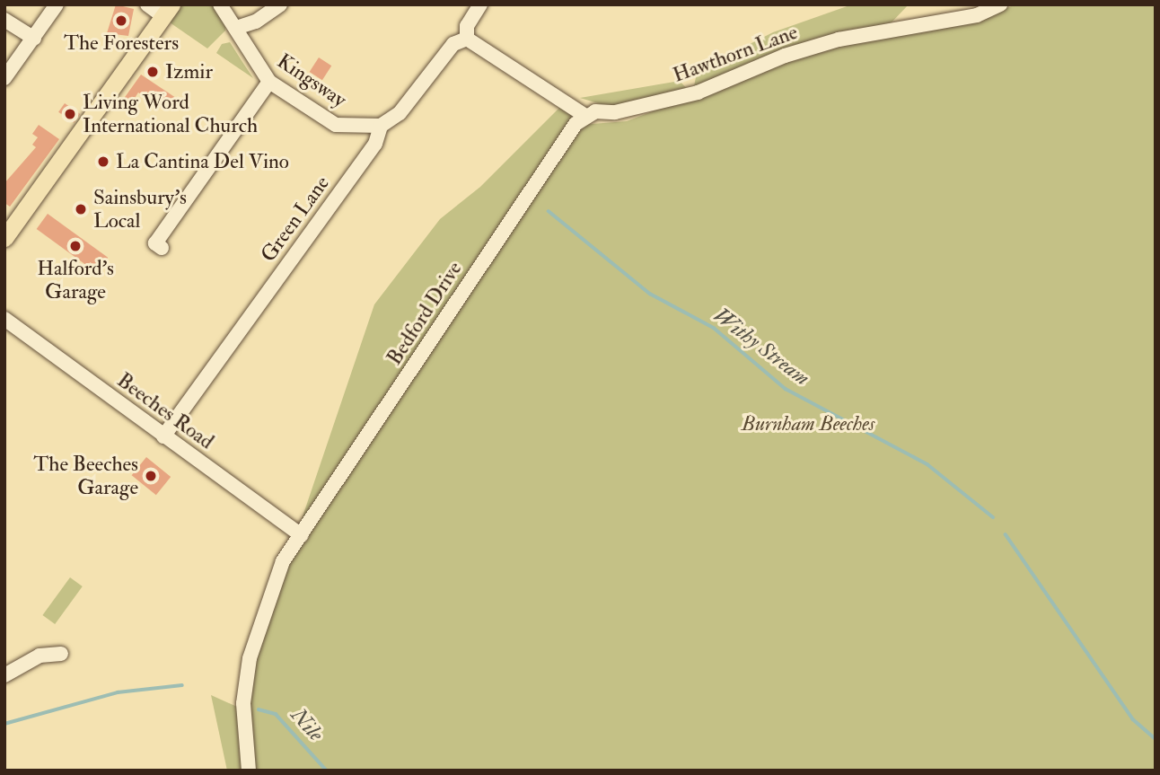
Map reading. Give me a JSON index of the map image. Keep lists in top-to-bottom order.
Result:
{
  "streets": {
    "street": [
      "Hawthorn Lane",
      "Kingsway",
      "Green Lane",
      "Bedford Drive",
      "Beeches Road"
    ]
  },
  "crossings": [
    ["Hawthorn Lane", "Bedford Drive"],
    ["Kingsway", "Green Lane"],
    ["Green Lane", "Beeches Road"],
    ["Bedford Drive", "Beeches Road"]
  ],
  "water": ["Withy Stream", "Nile"],
  "parks": ["Burnham Beeches"],
  "places": [
    "The Foresters",
    "Izmir",
    "Living Word International Church",
    "La Cantina Del Vino",
    "Sainsbury's Local",
    "Halford's Garage",
    "The Beeches Garage"
  ]
}
